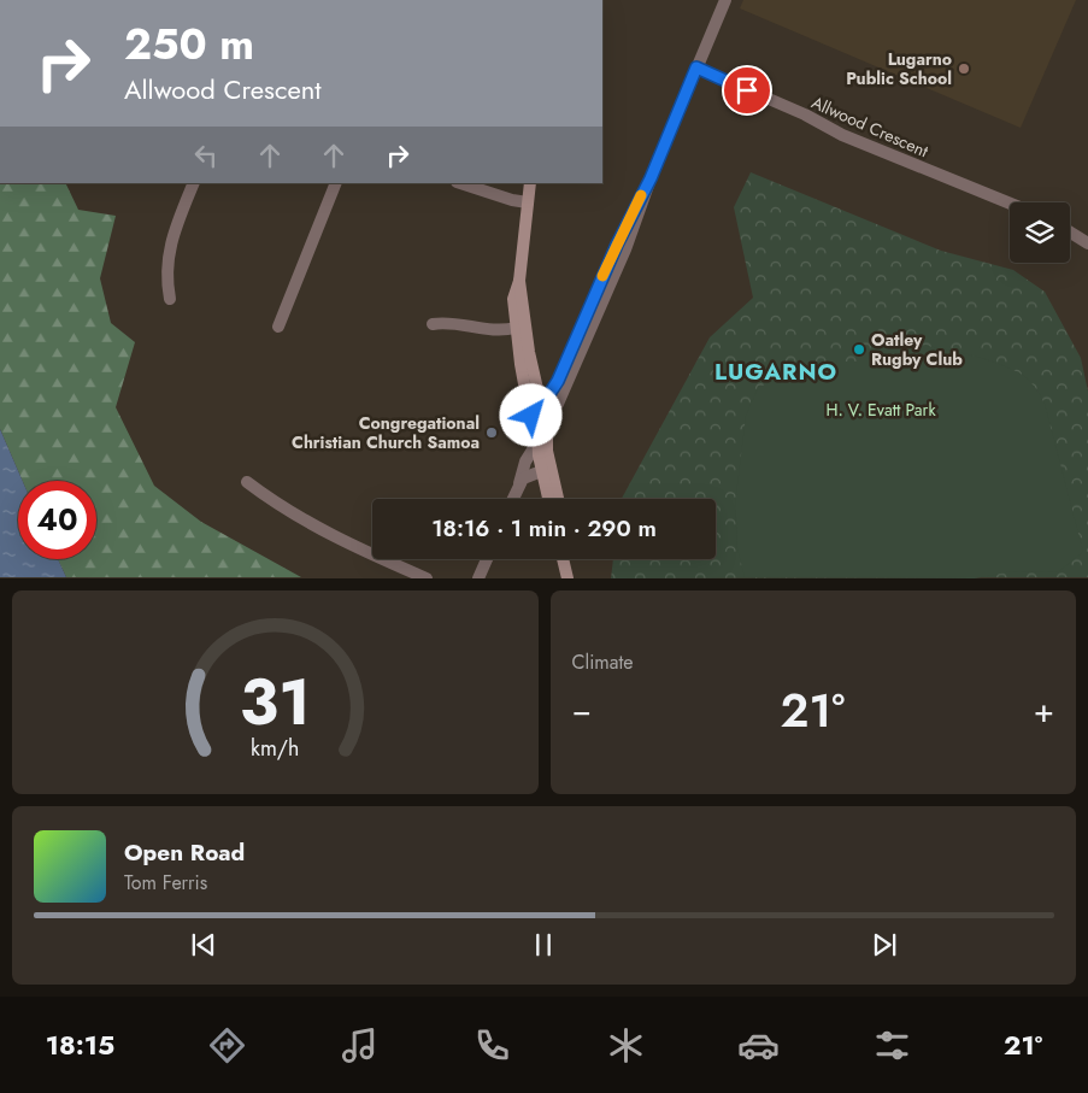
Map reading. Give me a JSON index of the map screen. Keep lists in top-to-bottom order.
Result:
{
  "streets": {
    "street": ["Allwood Crescent"]
  },
  "districts": ["LUGARNO"],
  "parks": ["H. V. Evatt Park"],
  "places": ["Lugarno Public School", "Oatley Rugby Club", "Congregational Christian Church Samoa"],
  "page": {
    "turn": ["250 m", "Allwood Crescent"],
    "limit": "40",
    "trip": "18:16 · 1 min · 290 m",
    "tile": "Climate",
    "heat": ["−", "21°", "+"],
    "song": ["Open Road", "Tom Ferris"],
    "tabs": ["18:15", "21°"],
    "gauge": ["31", "km/h"]
  }
}
